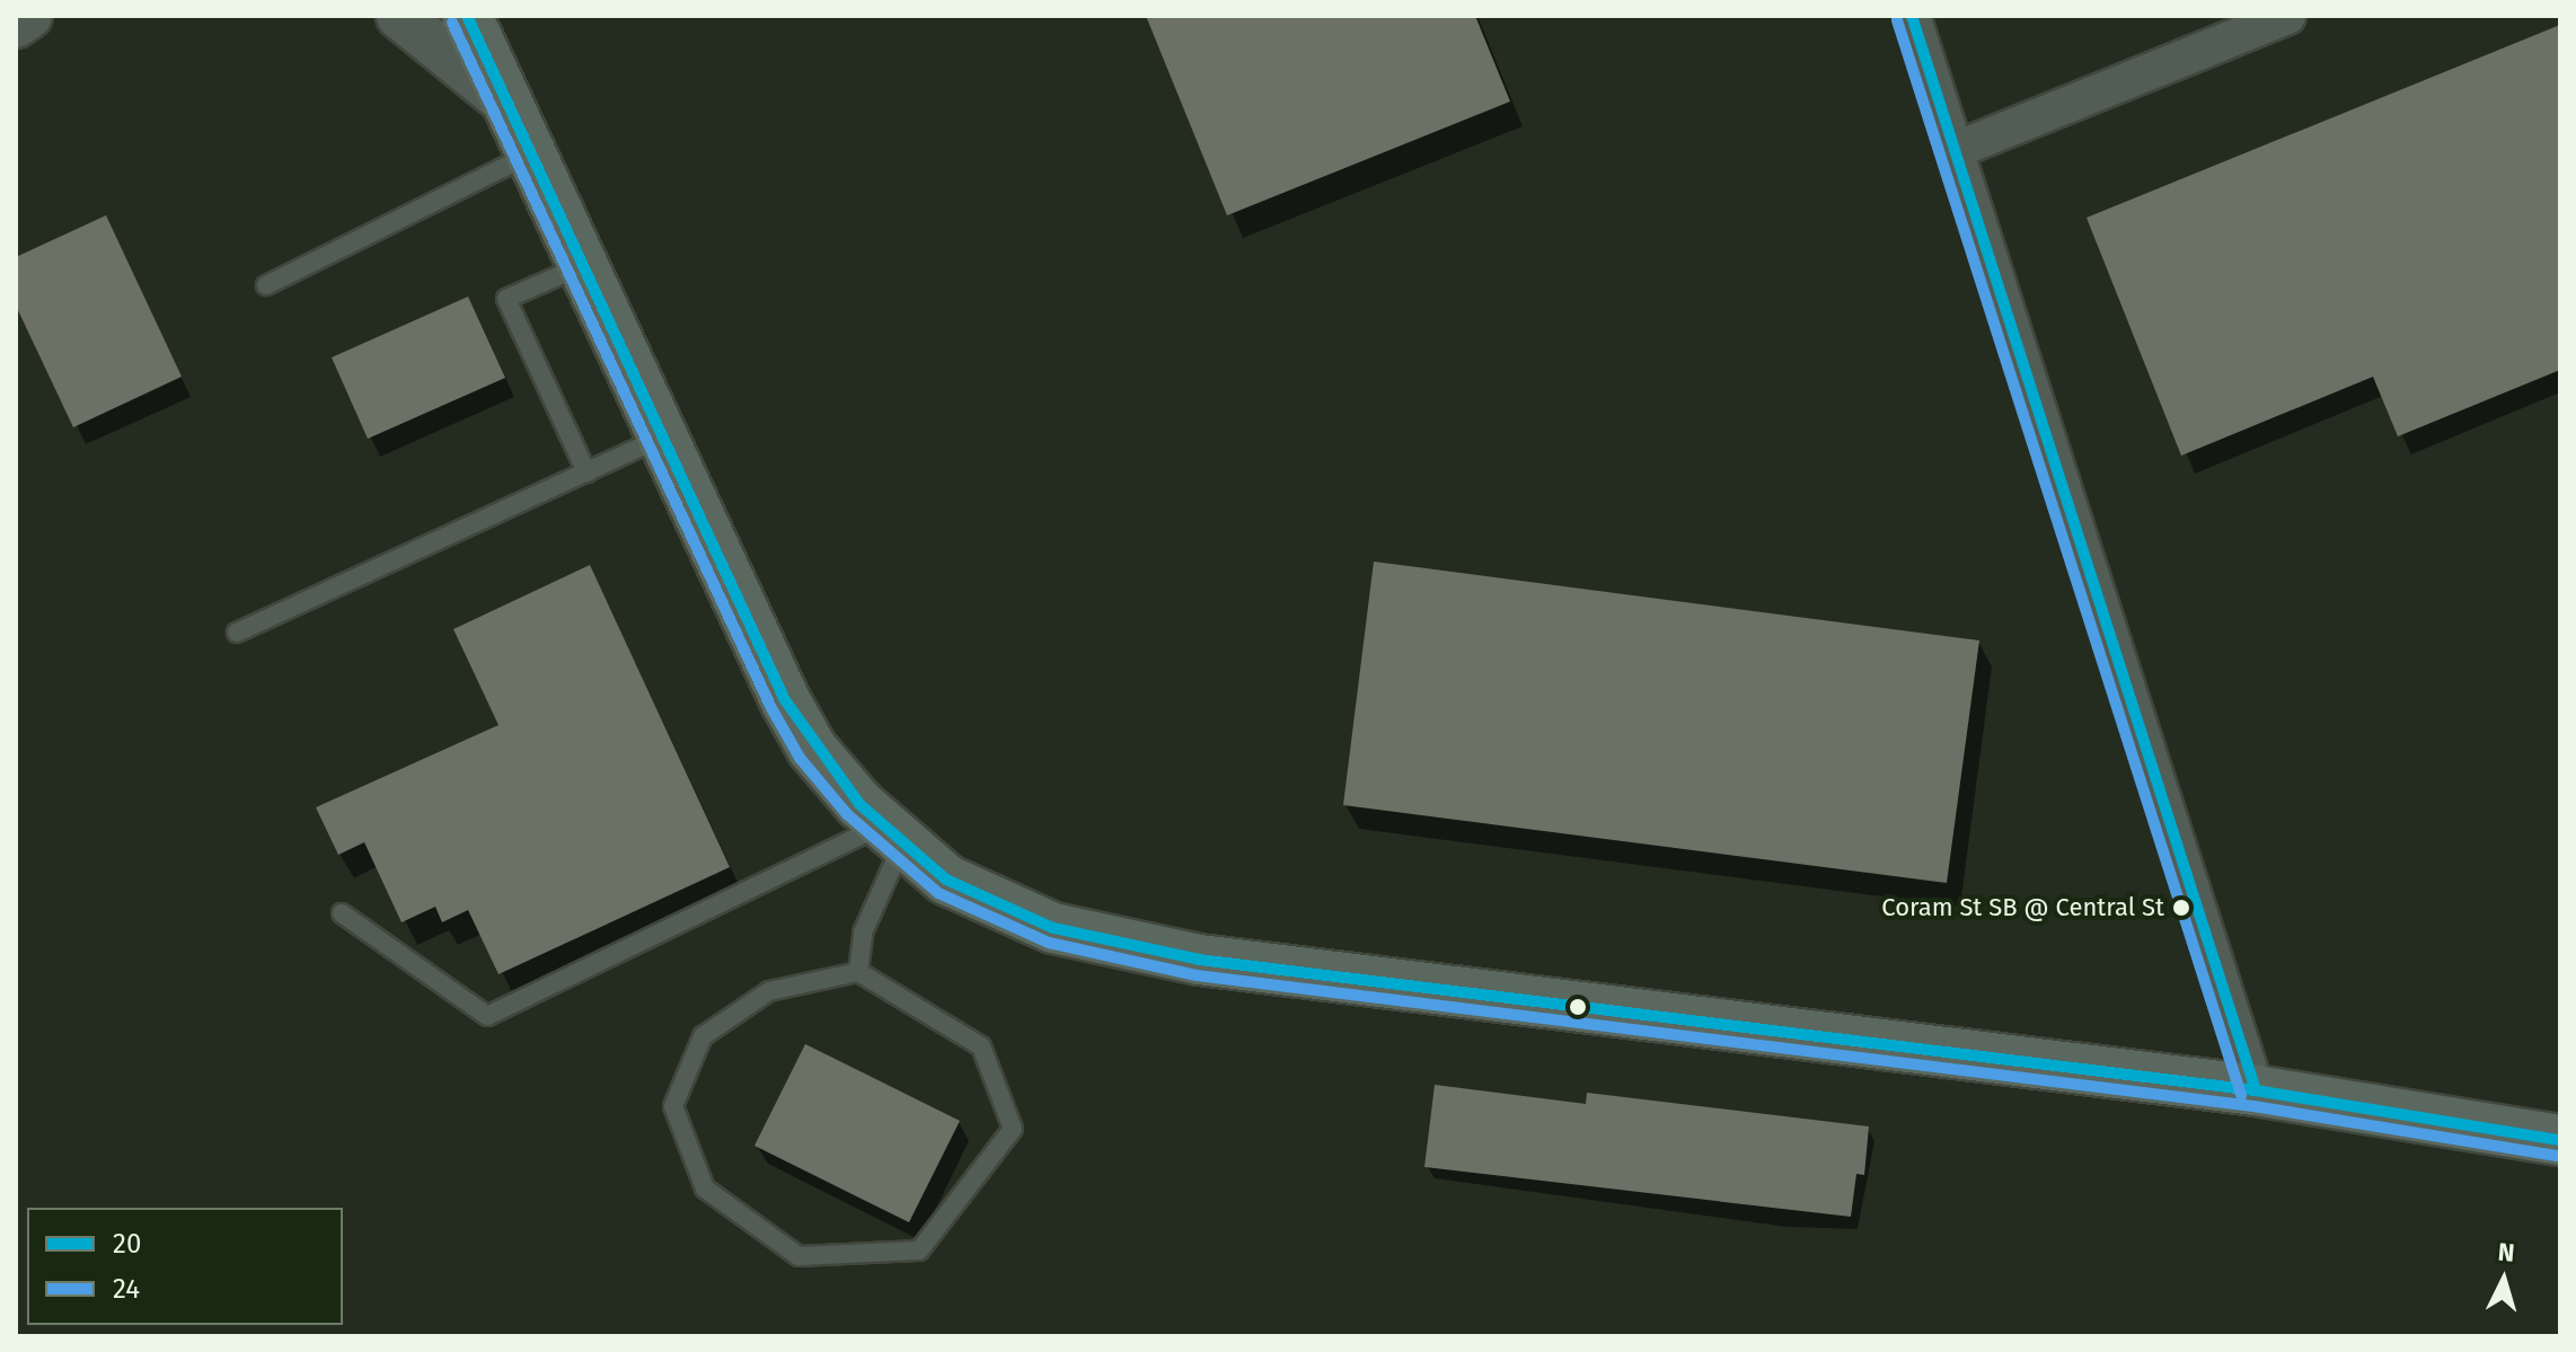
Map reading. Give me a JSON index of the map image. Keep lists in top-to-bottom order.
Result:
{
  "places": ["Coram St SB @ Central St"],
  "lines": ["transit line 20", "transit line 24"],
  "legend": ["20", "24"],
  "north": "top"
}
